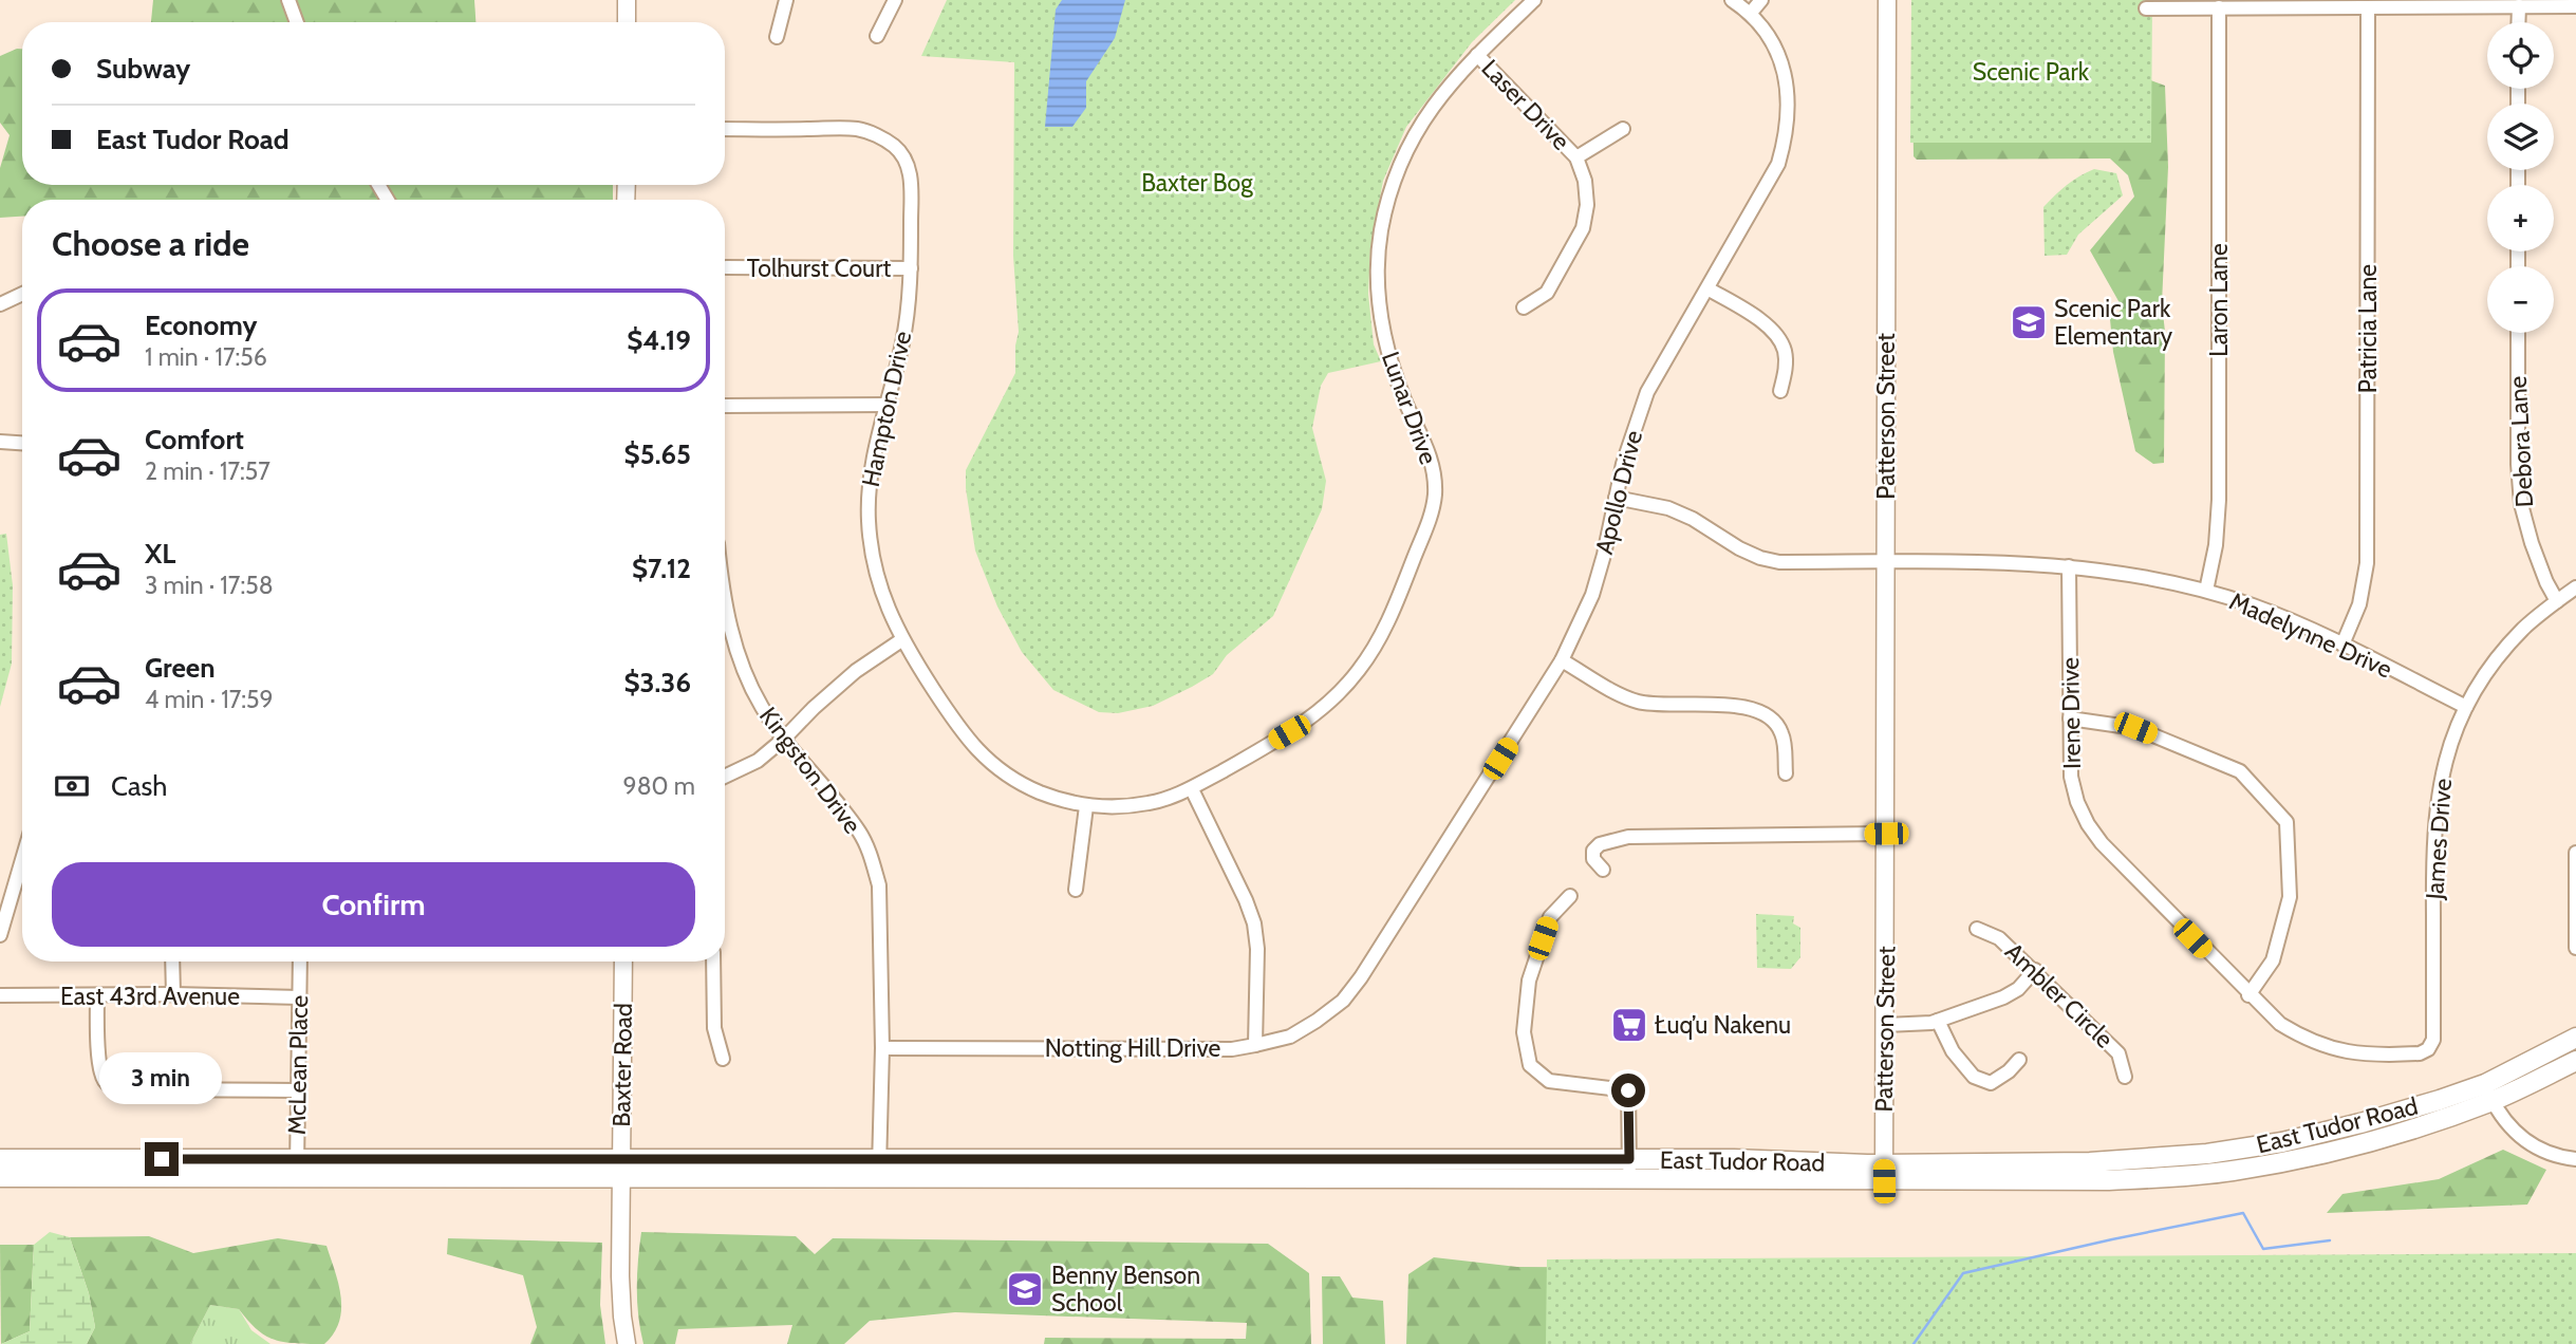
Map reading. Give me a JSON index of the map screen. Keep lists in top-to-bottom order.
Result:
{
  "streets": {
    "main road": ["East Tudor Road"],
    "street": [
      "Laser Drive",
      "Tolhurst Court",
      "Laron Lane",
      "Patricia Lane",
      "Lunar Drive",
      "Hampton Drive",
      "Patterson Street",
      "Debora Lane",
      "Apollo Drive",
      "Madelynne Drive",
      "Irene Drive",
      "Kingston Drive",
      "James Drive",
      "Ambler Circle",
      "East 43rd Avenue",
      "Notting Hill Drive",
      "McLean Place",
      "Baxter Road"
    ]
  },
  "crossings": [
    ["Laser Drive", "Lunar Drive"],
    ["Tolhurst Court", "Hampton Drive"],
    ["Laron Lane", "Madelynne Drive"],
    ["Patricia Lane", "Madelynne Drive"],
    ["Lunar Drive", "Hampton Drive"],
    ["Patterson Street", "Madelynne Drive"],
    ["Patterson Street", "East Tudor Road"],
    ["Debora Lane", "James Drive"],
    ["Apollo Drive", "Madelynne Drive"],
    ["Apollo Drive", "Notting Hill Drive"],
    ["Madelynne Drive", "Irene Drive"],
    ["Madelynne Drive", "James Drive"],
    ["Irene Drive", "James Drive"],
    ["Kingston Drive", "Notting Hill Drive"],
    ["Kingston Drive", "East Tudor Road"],
    ["East 43rd Avenue", "McLean Place"],
    ["McLean Place", "East Tudor Road"],
    ["Baxter Road", "East Tudor Road"]
  ],
  "parks": ["Scenic Park", "Baxter Bog"],
  "places": {
    "school or university": ["Scenic Park Elementary", "Benny Benson School"],
    "supermarket": ["Łuq’u Nakenu"]
  },
  "page": {
    "map_buttons": ["+", "−"],
    "banner": ["Subway", "East Tudor Road"],
    "heading": "Choose a ride",
    "list": [
      {
        "name": "Economy",
        "note": "1 min · 17:56",
        "value": "$4.19"
      },
      {
        "name": "Comfort",
        "note": "2 min · 17:57",
        "value": "$5.65"
      },
      {
        "name": "XL",
        "note": "3 min · 17:58",
        "value": "$7.12"
      },
      {
        "name": "Green",
        "note": "4 min · 17:59",
        "value": "$3.36"
      }
    ],
    "pay": ["Cash", "980 m"],
    "buttons": "Confirm",
    "bubble": "3 min"
  }
}
